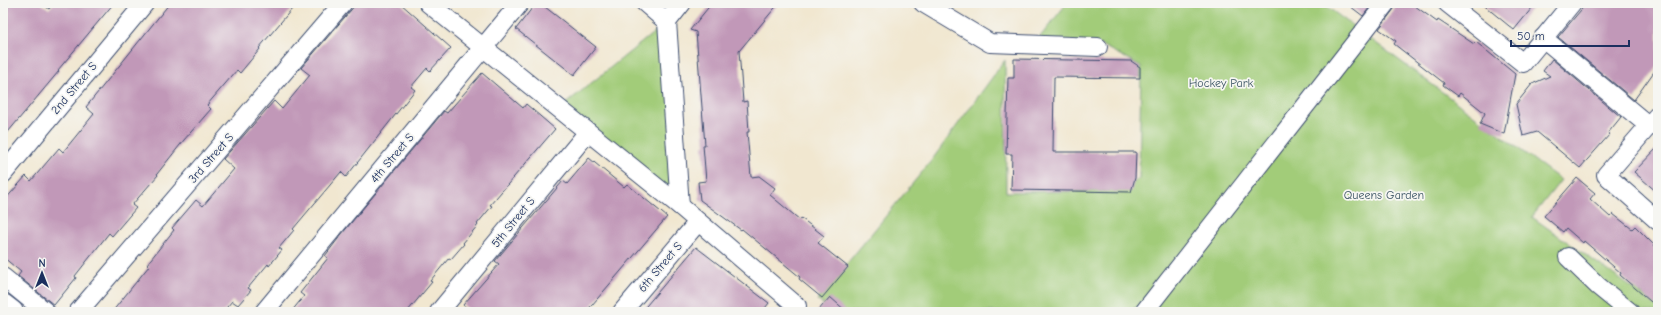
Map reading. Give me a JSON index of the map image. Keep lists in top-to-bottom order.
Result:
{
  "streets": {
    "street": [
      "2nd Street S",
      "3rd Street S",
      "4th Street S",
      "5th Street S",
      "6th Street S"
    ]
  },
  "parks": ["Hockey Park", "Queens Garden"],
  "scale_bar": "50 m",
  "north": "top"
}
